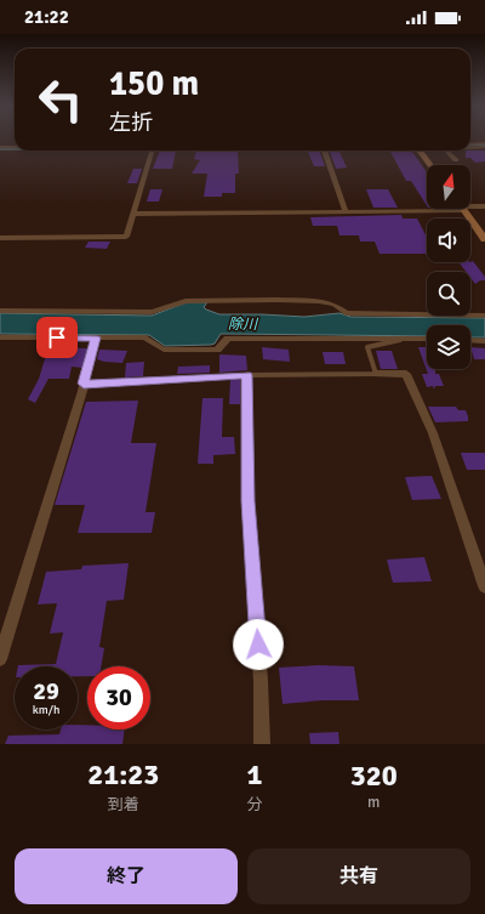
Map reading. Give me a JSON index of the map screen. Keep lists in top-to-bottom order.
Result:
{
  "water": ["除川"],
  "north": "top",
  "page": {
    "status": "21:22",
    "turn": ["150 m", "左折"],
    "speed": "29 km/h",
    "limit": "30",
    "eta": [
      "21:23",
      "到着",
      "1",
      "分",
      "320",
      "m"
    ],
    "buttons": ["終了", "共有"]
  }
}
